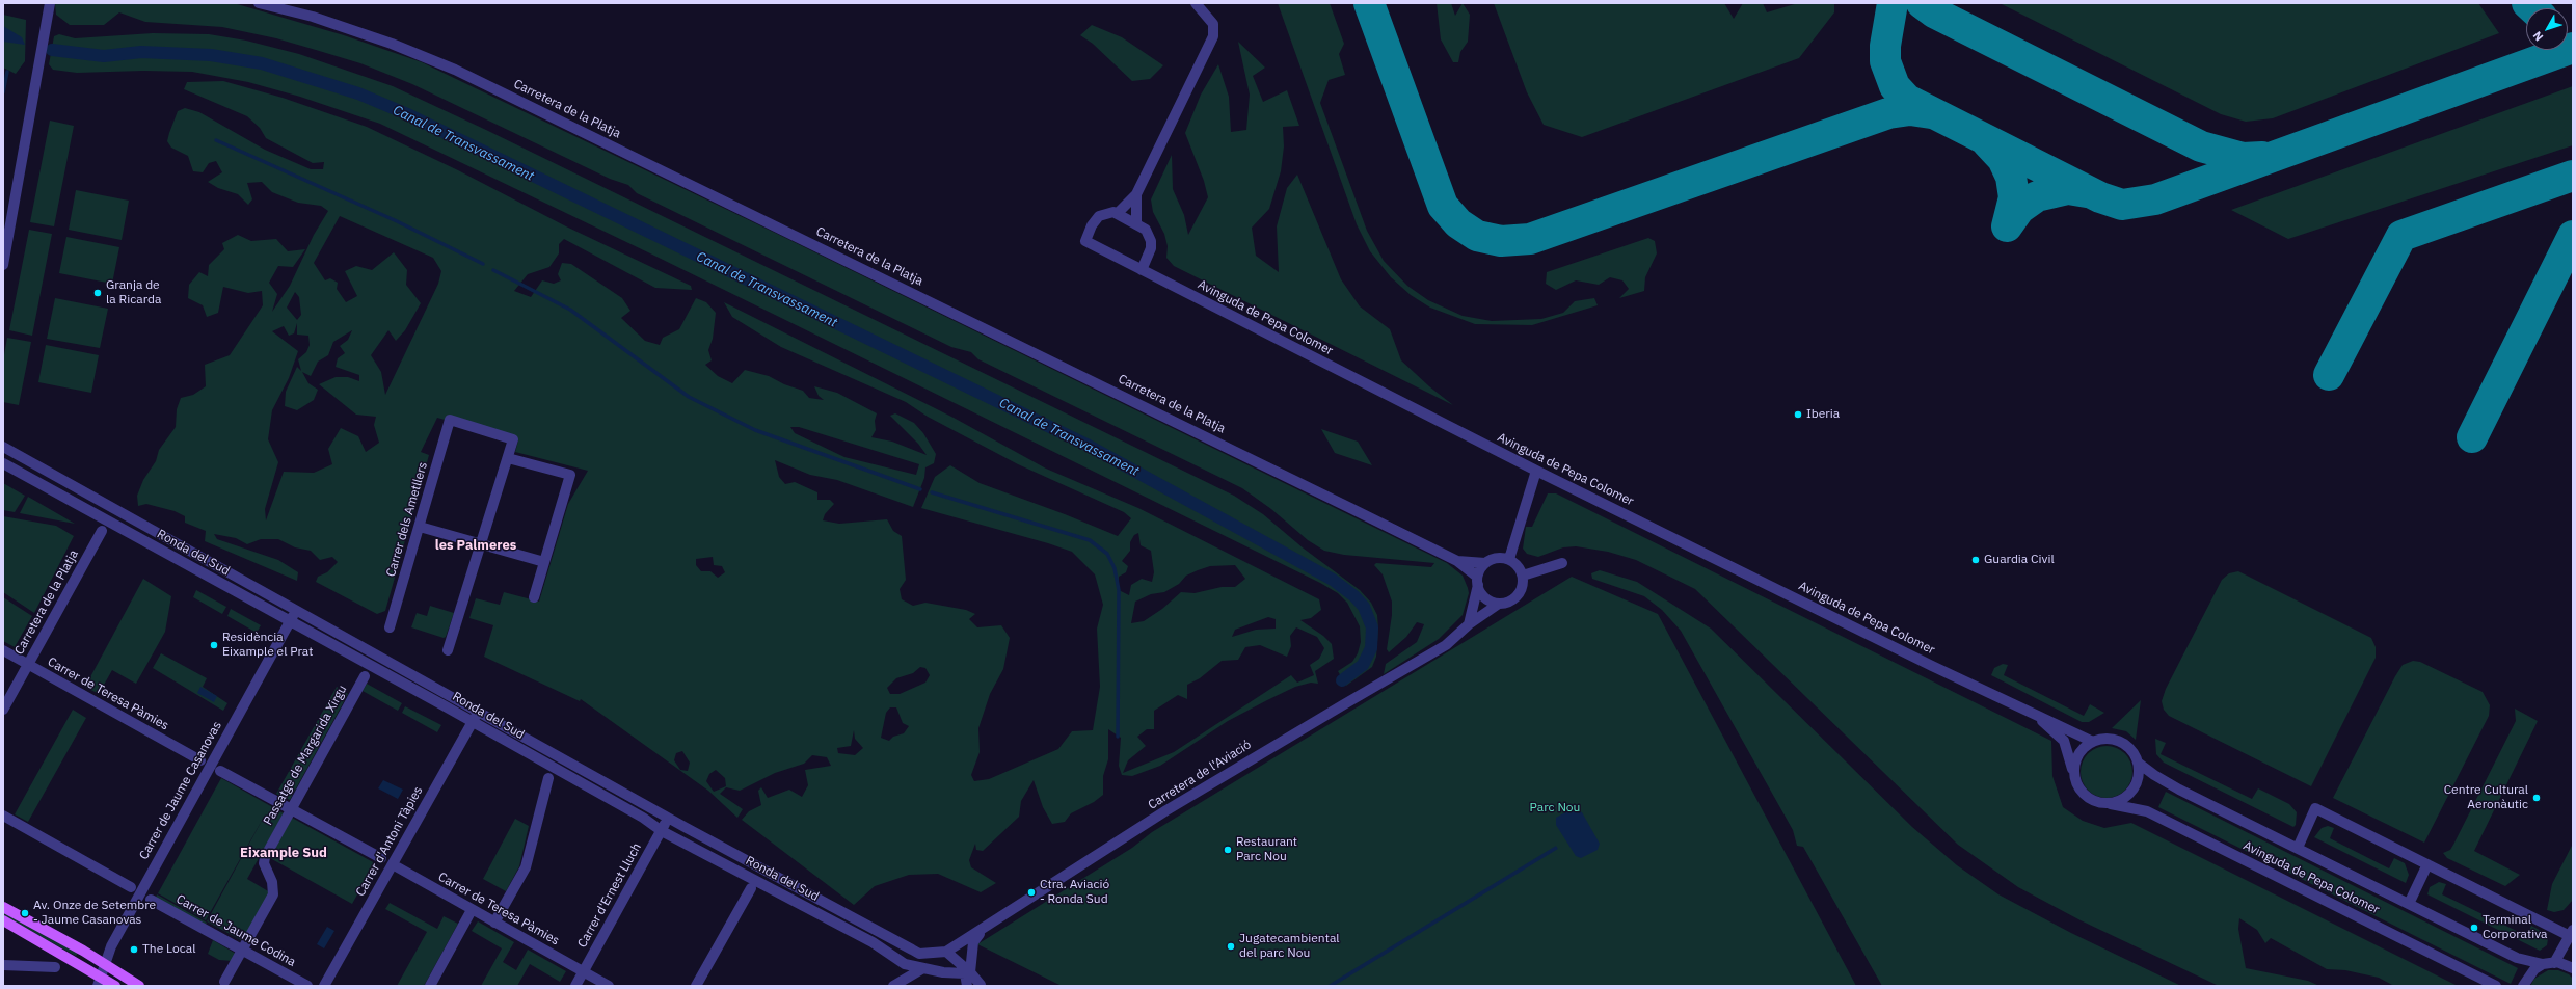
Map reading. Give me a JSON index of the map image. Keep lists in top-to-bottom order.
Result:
{
  "streets": {
    "street": [
      "Carretera de la Platja",
      "Avinguda de Pepa Colomer",
      "Carrer dels Ametllers",
      "Ronda del Sud",
      "Carrer de Teresa Pàmies",
      "Passatge de Margarida Xirgu",
      "Carretera de l'Aviació",
      "Carrer de Jaume Casanovas",
      "Carrer d'Antoni Tàpies",
      "Carrer d'Ernest Lluch",
      "Carrer de Jaume Codina"
    ]
  },
  "crossings": [
    ["Carretera de la Platja", "Carrer de Teresa Pàmies"],
    ["Carretera de la Platja", "Carretera de l'Aviació"],
    ["Ronda del Sud", "Carretera de l'Aviació"],
    ["Ronda del Sud", "Carrer de Jaume Casanovas"],
    ["Ronda del Sud", "Carrer d'Antoni Tàpies"],
    ["Ronda del Sud", "Carrer d'Ernest Lluch"],
    ["Carrer de Teresa Pàmies", "Carrer d'Ernest Lluch"],
    ["Passatge de Margarida Xirgu", "Carrer de Jaume Codina"]
  ],
  "districts": ["les Palmeres", "Eixample Sud"],
  "water": ["Canal de Transvassament"],
  "parks": ["Parc Nou"],
  "places": [
    "Granja de la Ricarda",
    "Iberia",
    "Guardia Civil",
    "Residència Eixample el Prat",
    "Centre Cultural Aeronàutic",
    "Restaurant Parc Nou",
    "Ctra. Aviació - Ronda Sud",
    "Av. Onze de Setembre - Jaume Casanovas",
    "Terminal Corporativa",
    "Jugatecambiental del parc Nou",
    "The Local"
  ],
  "north": "bottom left"
}
